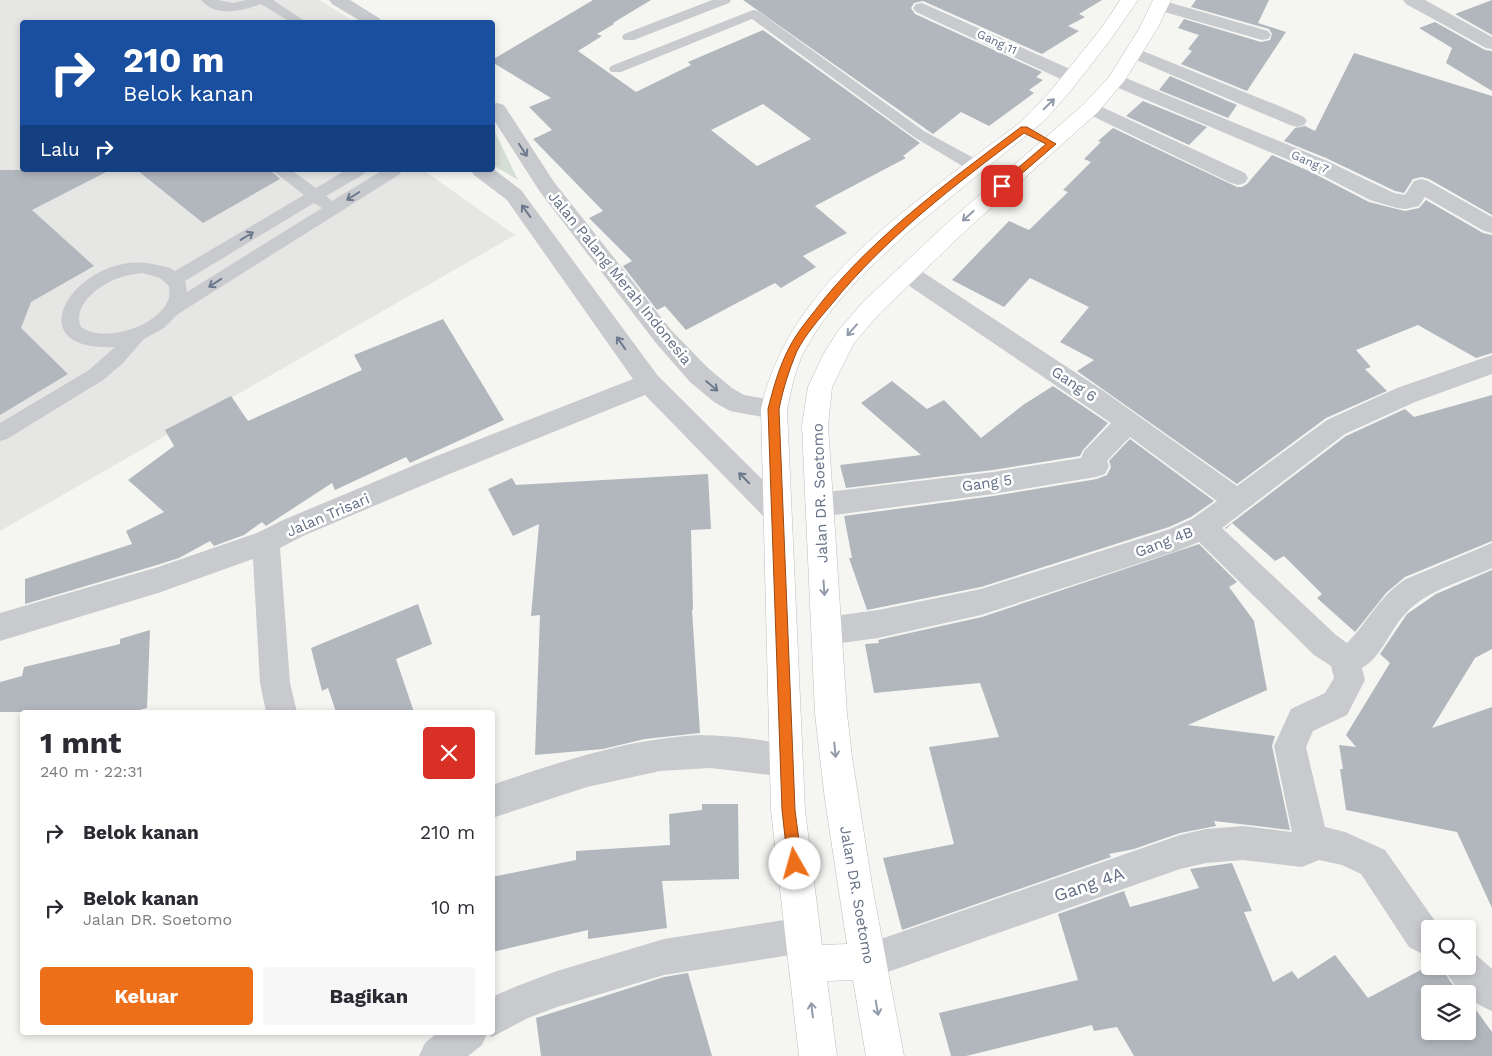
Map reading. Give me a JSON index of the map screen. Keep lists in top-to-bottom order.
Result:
{
  "streets": {
    "street": [
      "Gang 11",
      "Gang 7",
      "Jalan Palang Merah Indonesia",
      "Gang 6",
      "Gang 5",
      "Jalan DR. Soetomo",
      "Jalan Trisari",
      "Gang 4B",
      "Gang 4A"
    ]
  },
  "crossings": [
    ["Gang 7", "Jalan DR. Soetomo"],
    ["Jalan Palang Merah Indonesia", "Jalan Trisari"],
    ["Gang 6", "Gang 5"],
    ["Gang 6", "Jalan DR. Soetomo"],
    ["Gang 6", "Gang 4B"],
    ["Gang 5", "Jalan DR. Soetomo"],
    ["Jalan DR. Soetomo", "Gang 4B"],
    ["Jalan DR. Soetomo", "Gang 4A"]
  ],
  "page": {
    "turn": ["210 m", "Belok kanan"],
    "then": "Lalu",
    "heading": ["1 mnt", "240 m · 22:31"],
    "list": [
      {
        "name": "Belok kanan",
        "value": "210 m"
      },
      {
        "name": "Belok kanan",
        "note": "Jalan DR. Soetomo",
        "value": "10 m"
      }
    ],
    "buttons": ["Keluar", "Bagikan"]
  }
}
